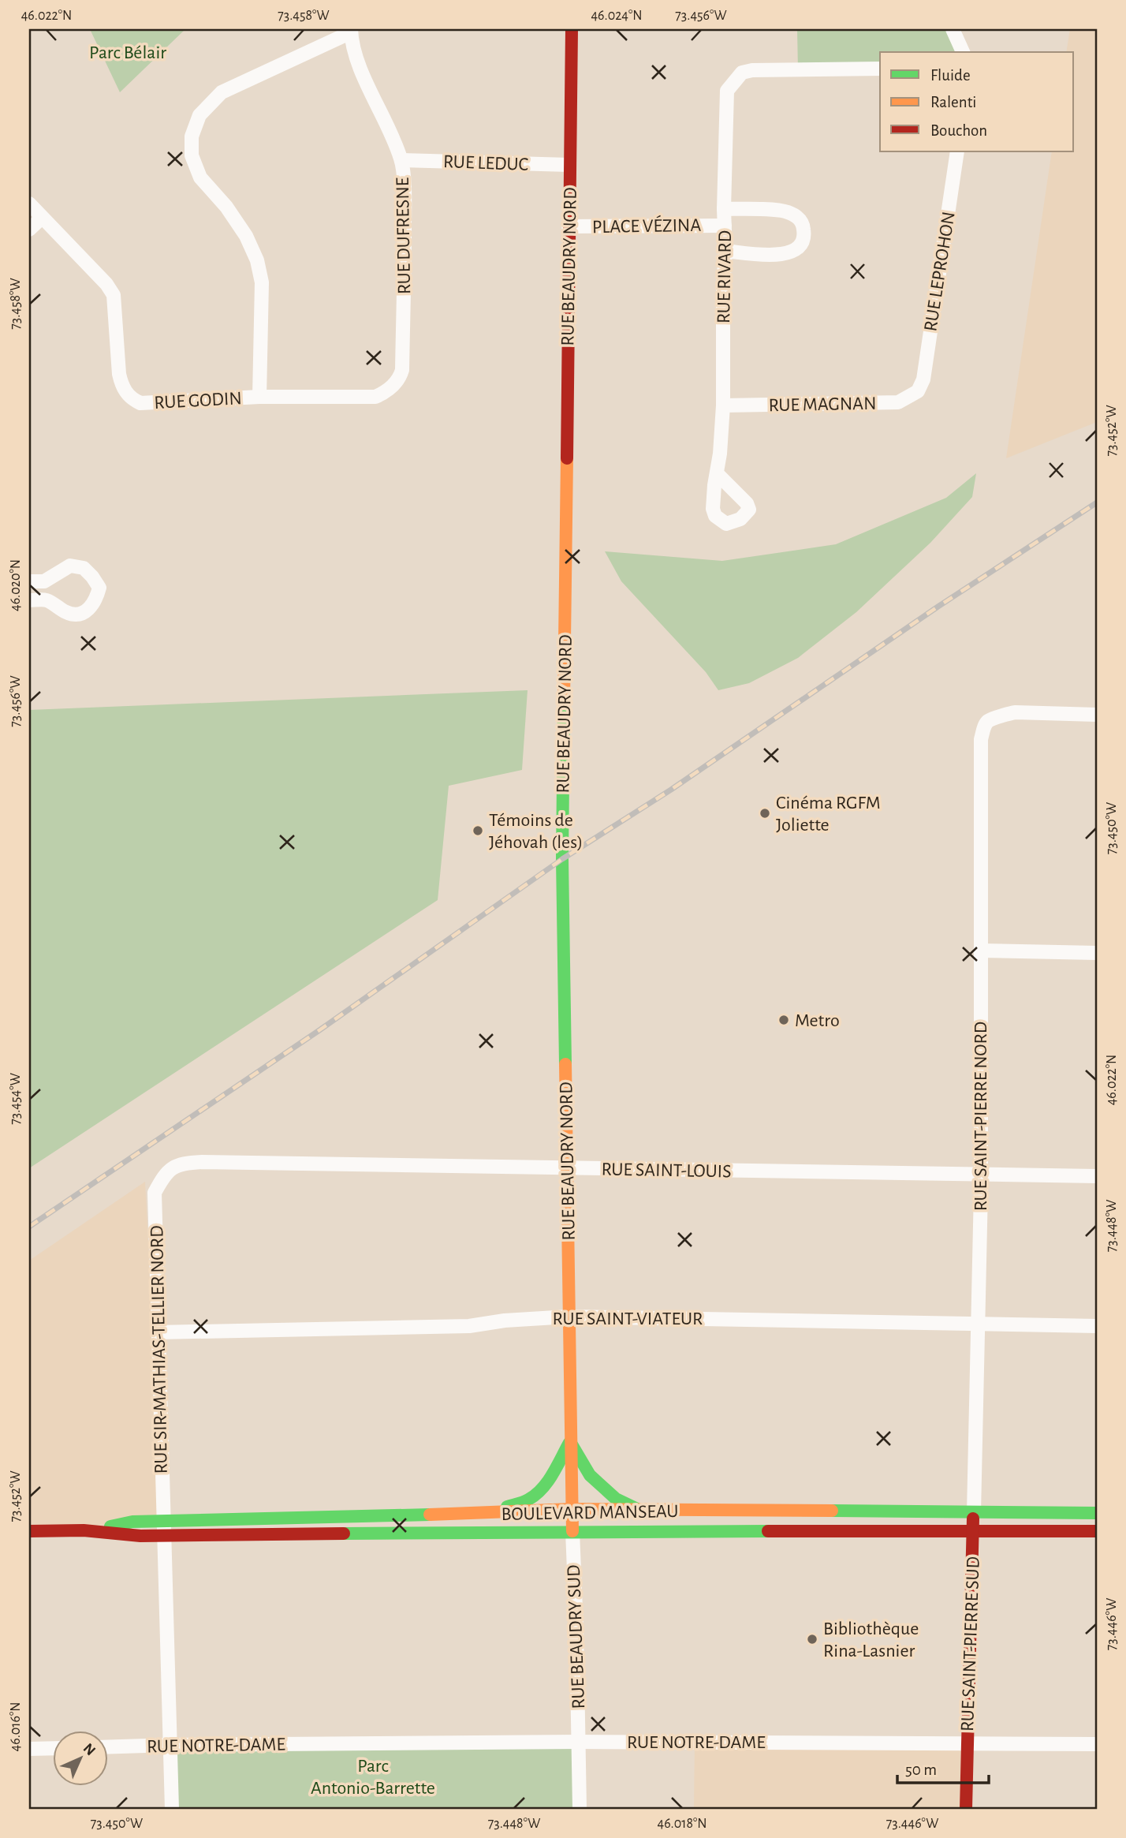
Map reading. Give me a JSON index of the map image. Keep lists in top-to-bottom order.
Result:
{
  "streets": {
    "main road": ["RUE BEAUDRY NORD", "BOULEVARD MANSEAU", "RUE SAINT-PIERRE SUD"],
    "street": [
      "RUE LEDUC",
      "PLACE VÉZINA",
      "RUE DUFRESNE",
      "RUE LEPROHON",
      "RUE RIVARD",
      "RUE GODIN",
      "RUE MAGNAN",
      "RUE SAINT-PIERRE NORD",
      "RUE SAINT-LOUIS",
      "RUE SAINT-VIATEUR",
      "RUE SIR-MATHIAS-TELLIER NORD",
      "RUE BEAUDRY SUD",
      "RUE NOTRE-DAME"
    ]
  },
  "crossings": [
    ["RUE LEDUC", "RUE DUFRESNE"],
    ["RUE LEDUC", "RUE BEAUDRY NORD"],
    ["PLACE VÉZINA", "RUE BEAUDRY NORD"],
    ["PLACE VÉZINA", "RUE RIVARD"],
    ["RUE DUFRESNE", "RUE GODIN"],
    ["RUE BEAUDRY NORD", "RUE SAINT-LOUIS"],
    ["RUE BEAUDRY NORD", "RUE SAINT-VIATEUR"],
    ["RUE BEAUDRY NORD", "BOULEVARD MANSEAU"],
    ["RUE BEAUDRY NORD", "RUE BEAUDRY SUD"],
    ["RUE LEPROHON", "RUE MAGNAN"],
    ["RUE RIVARD", "RUE MAGNAN"],
    ["RUE SAINT-PIERRE NORD", "RUE SAINT-LOUIS"],
    ["RUE SAINT-PIERRE NORD", "RUE SAINT-VIATEUR"],
    ["RUE SAINT-PIERRE NORD", "BOULEVARD MANSEAU"],
    ["RUE SAINT-PIERRE NORD", "RUE SAINT-PIERRE SUD"],
    ["RUE SAINT-LOUIS", "RUE SIR-MATHIAS-TELLIER NORD"],
    ["RUE SAINT-VIATEUR", "RUE SIR-MATHIAS-TELLIER NORD"],
    ["RUE SIR-MATHIAS-TELLIER NORD", "BOULEVARD MANSEAU"],
    ["RUE SIR-MATHIAS-TELLIER NORD", "RUE NOTRE-DAME"],
    ["BOULEVARD MANSEAU", "RUE BEAUDRY SUD"],
    ["BOULEVARD MANSEAU", "RUE SAINT-PIERRE SUD"],
    ["RUE BEAUDRY SUD", "RUE NOTRE-DAME"],
    ["RUE SAINT-PIERRE SUD", "RUE NOTRE-DAME"]
  ],
  "parks": ["Parc Bélair", "Parc Antonio-Barrette"],
  "places": [
    "Cinéma RGFM Joliette",
    "Témoins de Jéhovah (les)",
    "Metro",
    "Bibliothèque Rina-Lasnier"
  ],
  "legend": ["Fluide", "Ralenti", "Bouchon"],
  "scale_bar": "50 m",
  "north": "top right",
  "coordinates": [
    "46.022°N",
    "73.458°W",
    "46.024°N",
    "73.456°W",
    "73.452°W",
    "46.020°N",
    "73.450°W",
    "73.454°W",
    "73.448°W",
    "73.446°W",
    "46.016°N",
    "46.018°N"
  ]
}
